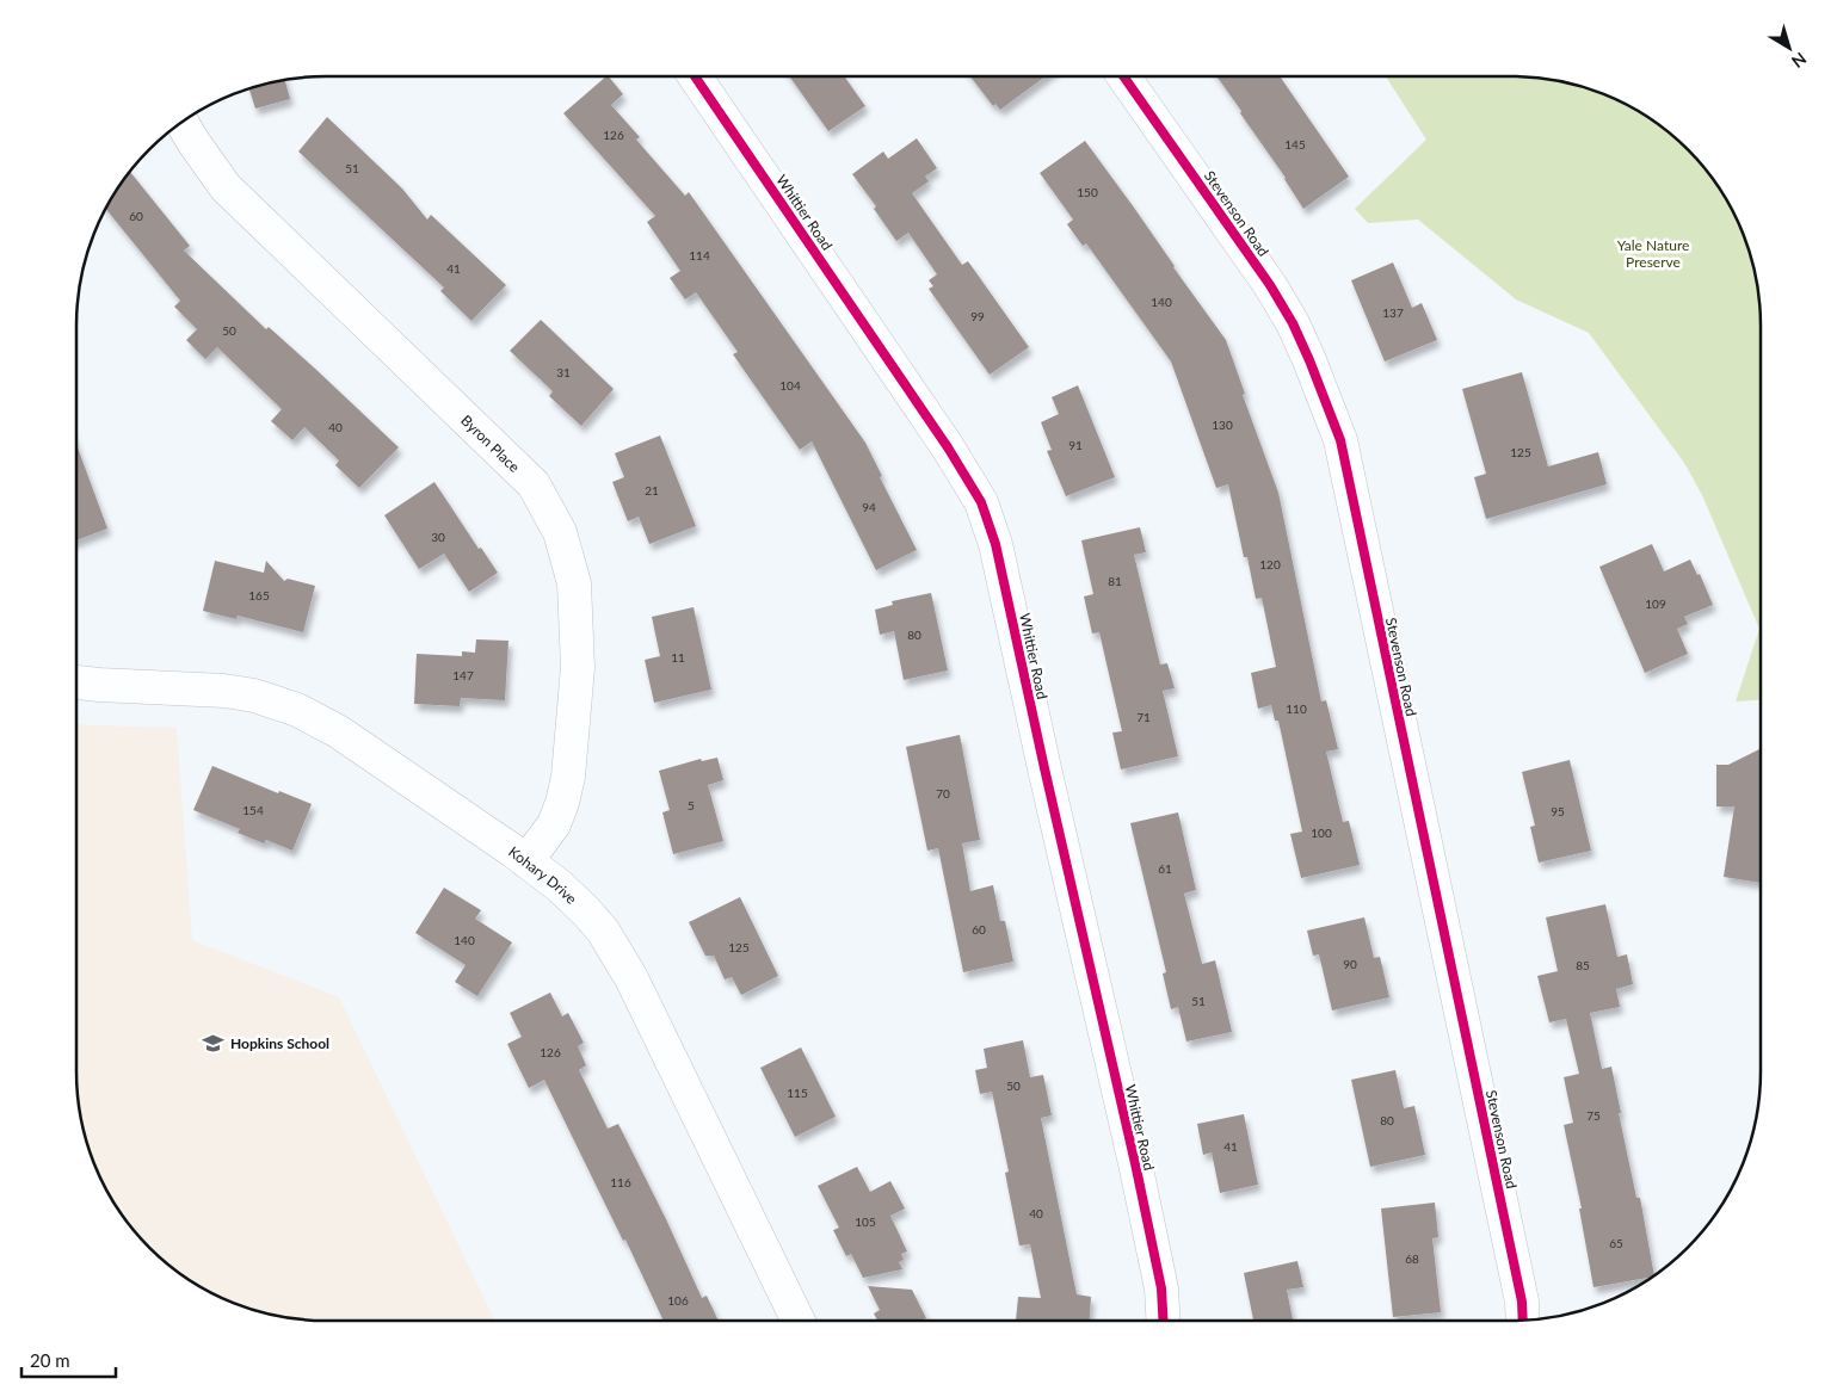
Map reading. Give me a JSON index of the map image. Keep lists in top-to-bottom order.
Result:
{
  "streets": {
    "street": [
      "Whittier Road",
      "Stevenson Road",
      "Byron Place",
      "Kohary Drive"
    ]
  },
  "crossings": [
    ["Byron Place", "Kohary Drive"]
  ],
  "parks": ["Yale Nature Preserve"],
  "places": {
    "school or university": ["Hopkins School"]
  },
  "house_numbers": [
    "126",
    "145",
    "51",
    "150",
    "60",
    "114",
    "41",
    "140",
    "137",
    "99",
    "50",
    "31",
    "104",
    "130",
    "40",
    "91",
    "125",
    "21",
    "94",
    "30",
    "120",
    "81",
    "165",
    "109",
    "80",
    "11",
    "147",
    "110",
    "71",
    "70",
    "5",
    "154",
    "95",
    "100",
    "61",
    "60",
    "140",
    "125",
    "90",
    "85",
    "51",
    "126",
    "50",
    "115",
    "75",
    "80",
    "41",
    "116",
    "40",
    "105",
    "65",
    "68",
    "106"
  ],
  "scale_bar": "20 m",
  "north": "bottom right"
}
